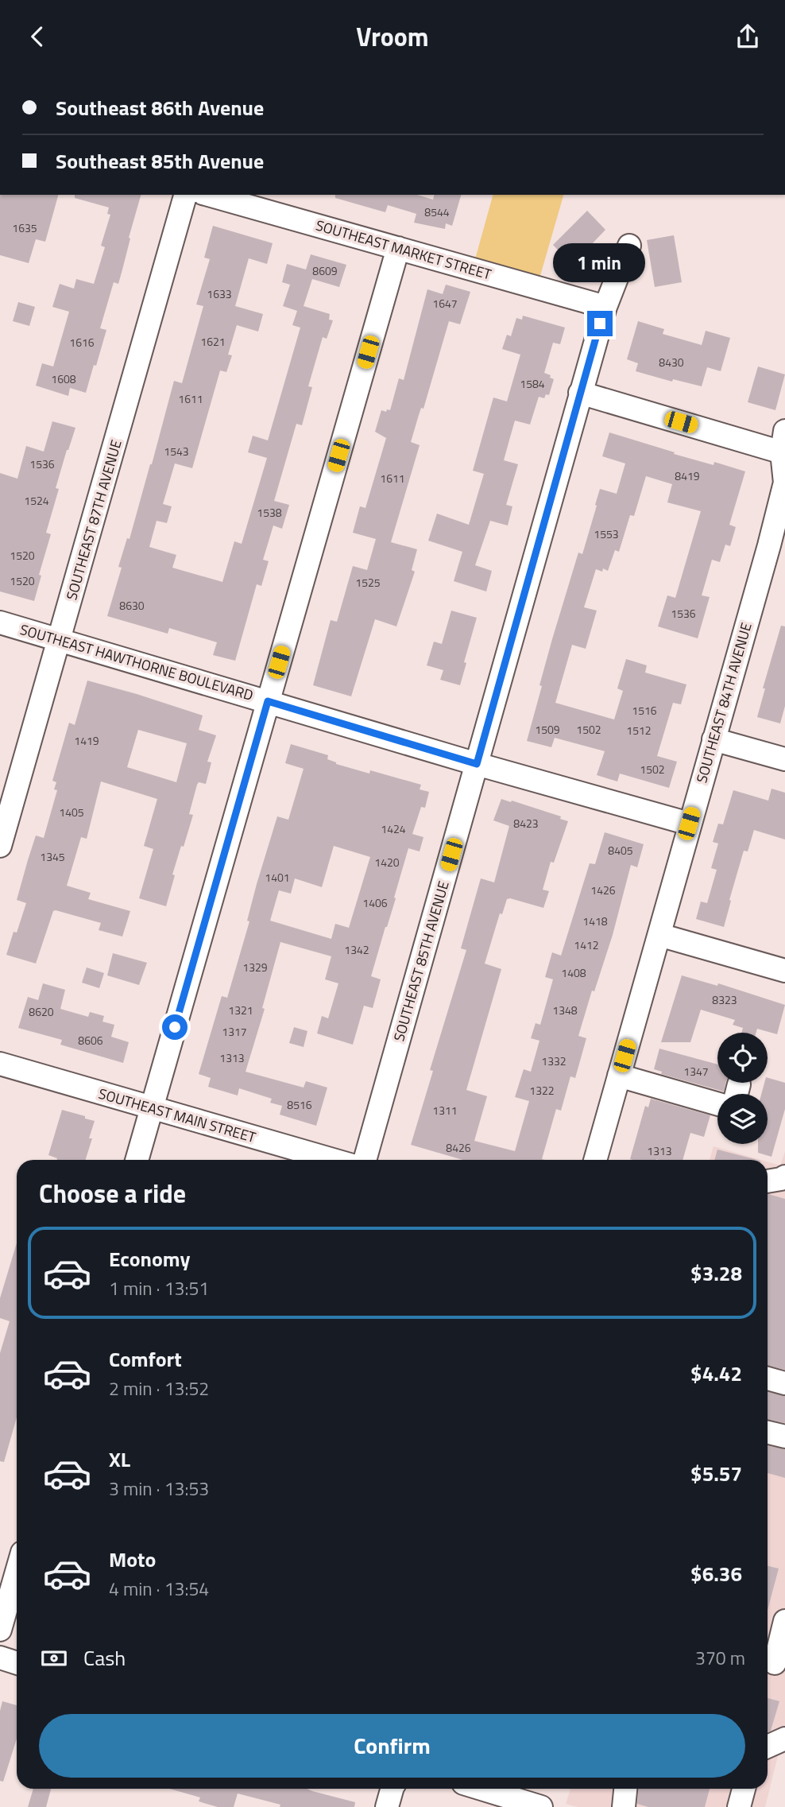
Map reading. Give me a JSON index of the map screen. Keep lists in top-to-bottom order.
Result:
{
  "streets": {
    "street": [
      "SOUTHEAST MARKET STREET",
      "SOUTHEAST 87TH AVENUE",
      "SOUTHEAST HAWTHORNE BOULEVARD",
      "SOUTHEAST 84TH AVENUE",
      "SOUTHEAST 85TH AVENUE",
      "SOUTHEAST MAIN STREET"
    ]
  },
  "crossings": [
    ["SOUTHEAST MARKET STREET", "SOUTHEAST 85TH AVENUE"],
    ["SOUTHEAST 87TH AVENUE", "SOUTHEAST HAWTHORNE BOULEVARD"],
    ["SOUTHEAST HAWTHORNE BOULEVARD", "SOUTHEAST 84TH AVENUE"],
    ["SOUTHEAST HAWTHORNE BOULEVARD", "SOUTHEAST 85TH AVENUE"]
  ],
  "house_numbers": [
    "8544",
    "1635",
    "8609",
    "1633",
    "1647",
    "1621",
    "1616",
    "8430",
    "1608",
    "1584",
    "1611",
    "1543",
    "1536",
    "8419",
    "1611",
    "1524",
    "1538",
    "1553",
    "1520",
    "1520",
    "1525",
    "8630",
    "1536",
    "1516",
    "1509",
    "1502",
    "1512",
    "1419",
    "1502",
    "1405",
    "8423",
    "1424",
    "8405",
    "1345",
    "1420",
    "1401",
    "1426",
    "1406",
    "1418",
    "1412",
    "1342",
    "1329",
    "1408",
    "8323",
    "1321",
    "1348",
    "8620",
    "1317",
    "8606",
    "1313",
    "1332",
    "1347",
    "1322",
    "8516",
    "1311",
    "8426",
    "1313"
  ],
  "page": {
    "header": "Vroom",
    "banner": ["Southeast 86th Avenue", "Southeast 85th Avenue"],
    "bubble": "1 min",
    "heading": "Choose a ride",
    "list": [
      {
        "name": "Economy",
        "note": "1 min · 13:51",
        "value": "$3.28"
      },
      {
        "name": "Comfort",
        "note": "2 min · 13:52",
        "value": "$4.42"
      },
      {
        "name": "XL",
        "note": "3 min · 13:53",
        "value": "$5.57"
      },
      {
        "name": "Moto",
        "note": "4 min · 13:54",
        "value": "$6.36"
      }
    ],
    "pay": ["Cash", "370 m"],
    "buttons": "Confirm"
  }
}
